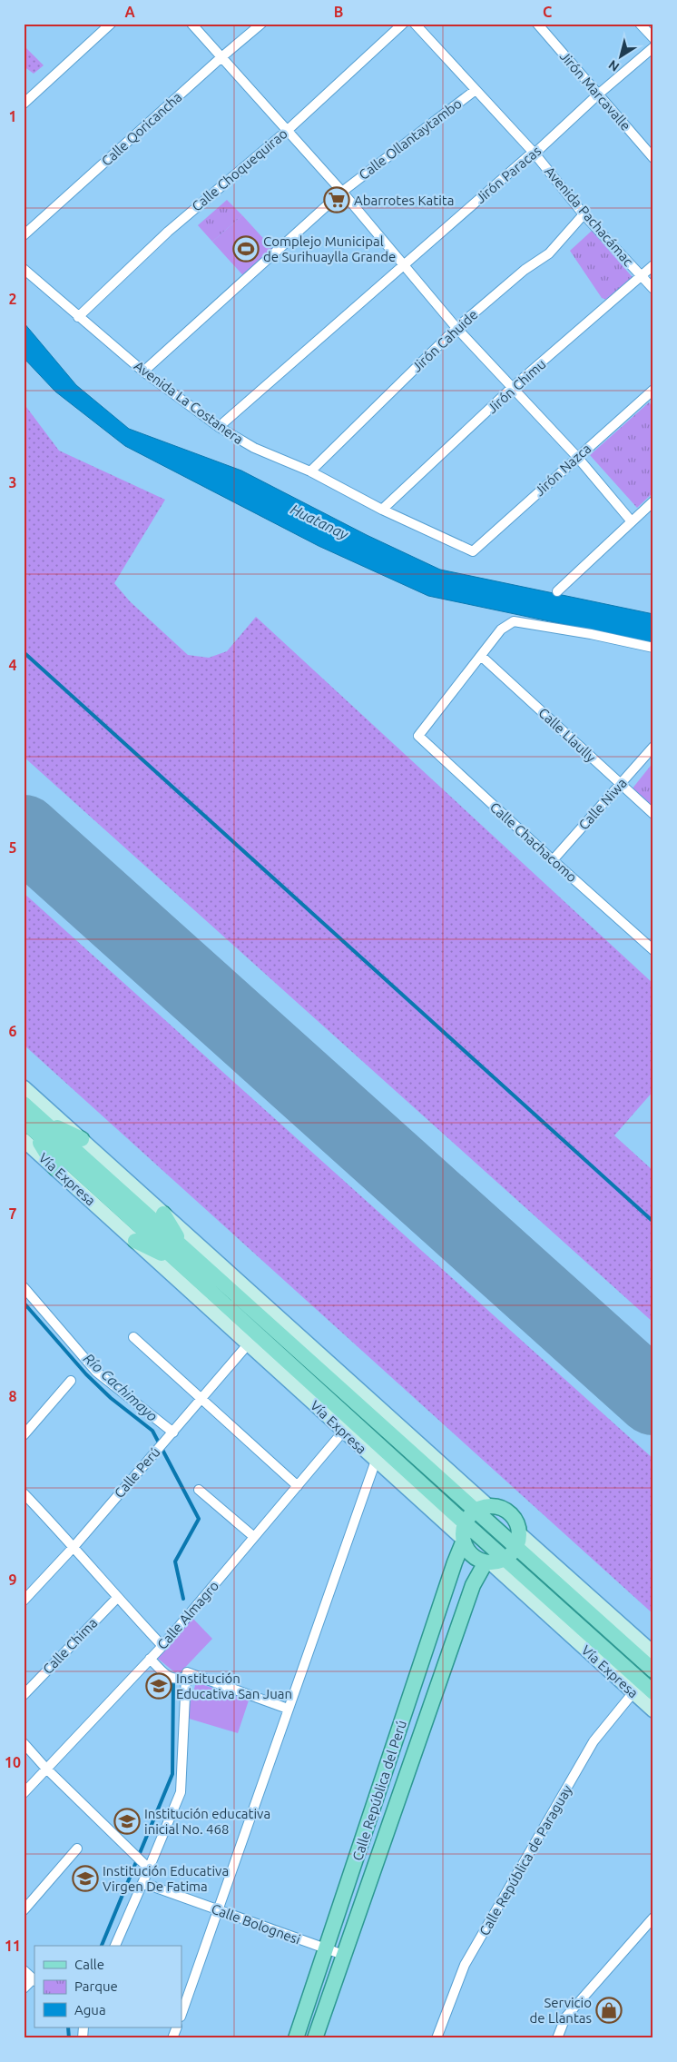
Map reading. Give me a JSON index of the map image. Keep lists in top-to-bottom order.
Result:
{
  "streets": {
    "main road": ["Vía Expresa", "Calle República del Perú"],
    "street": [
      "Jirón Marcavalle",
      "Calle Qoricancha",
      "Calle Ollantaytambo",
      "Calle Choquequirao",
      "Jirón Paracas",
      "Avenida Pachacámac",
      "Jirón Cahuide",
      "Jirón Chimu",
      "Avenida La Costanera",
      "Jirón Nazca",
      "Calle Llaully",
      "Calle Niwa",
      "Calle Chachacomo",
      "Calle Perú",
      "Calle Almagro",
      "Calle Chima",
      "Calle República de Paraguay",
      "Calle Bolognesi"
    ]
  },
  "crossings": [
    ["Jirón Marcavalle", "Jirón Paracas"],
    ["Calle Ollantaytambo", "Avenida Pachacámac"],
    ["Calle Ollantaytambo", "Avenida La Costanera"],
    ["Calle Choquequirao", "Avenida La Costanera"],
    ["Jirón Paracas", "Avenida Pachacámac"],
    ["Jirón Paracas", "Avenida La Costanera"],
    ["Avenida Pachacámac", "Jirón Cahuide"],
    ["Avenida Pachacámac", "Jirón Chimu"],
    ["Jirón Cahuide", "Avenida La Costanera"],
    ["Jirón Chimu", "Avenida La Costanera"],
    ["Avenida La Costanera", "Jirón Nazca"],
    ["Calle Llaully", "Calle Niwa"],
    ["Calle Llaully", "Calle Chachacomo"],
    ["Calle Niwa", "Calle Chachacomo"],
    ["Vía Expresa", "Calle Perú"],
    ["Vía Expresa", "Calle Almagro"],
    ["Vía Expresa", "Calle República del Perú"],
    ["Vía Expresa", "Calle República de Paraguay"],
    ["Calle República del Perú", "Calle Bolognesi"]
  ],
  "water": ["Huatanay", "Río Cachimayo"],
  "places": {
    "supermarket": ["Abarrotes Katita"],
    "sports": ["Complejo Municipal de Surihuaylla Grande"],
    "school or university": ["Institución Educativa San Juan", "Institución educativa inicial No. 468", "Institución Educativa Virgen De Fatima"],
    "shop": ["Servicio de Llantas"]
  },
  "legend": ["Calle", "Parque", "Agua"],
  "north": "bottom left",
  "grid": {
    "columns": ["A", "B", "C"],
    "rows": [
      "1",
      "2",
      "3",
      "4",
      "5",
      "6",
      "7",
      "8",
      "9",
      "10",
      "11"
    ]
  }
}
